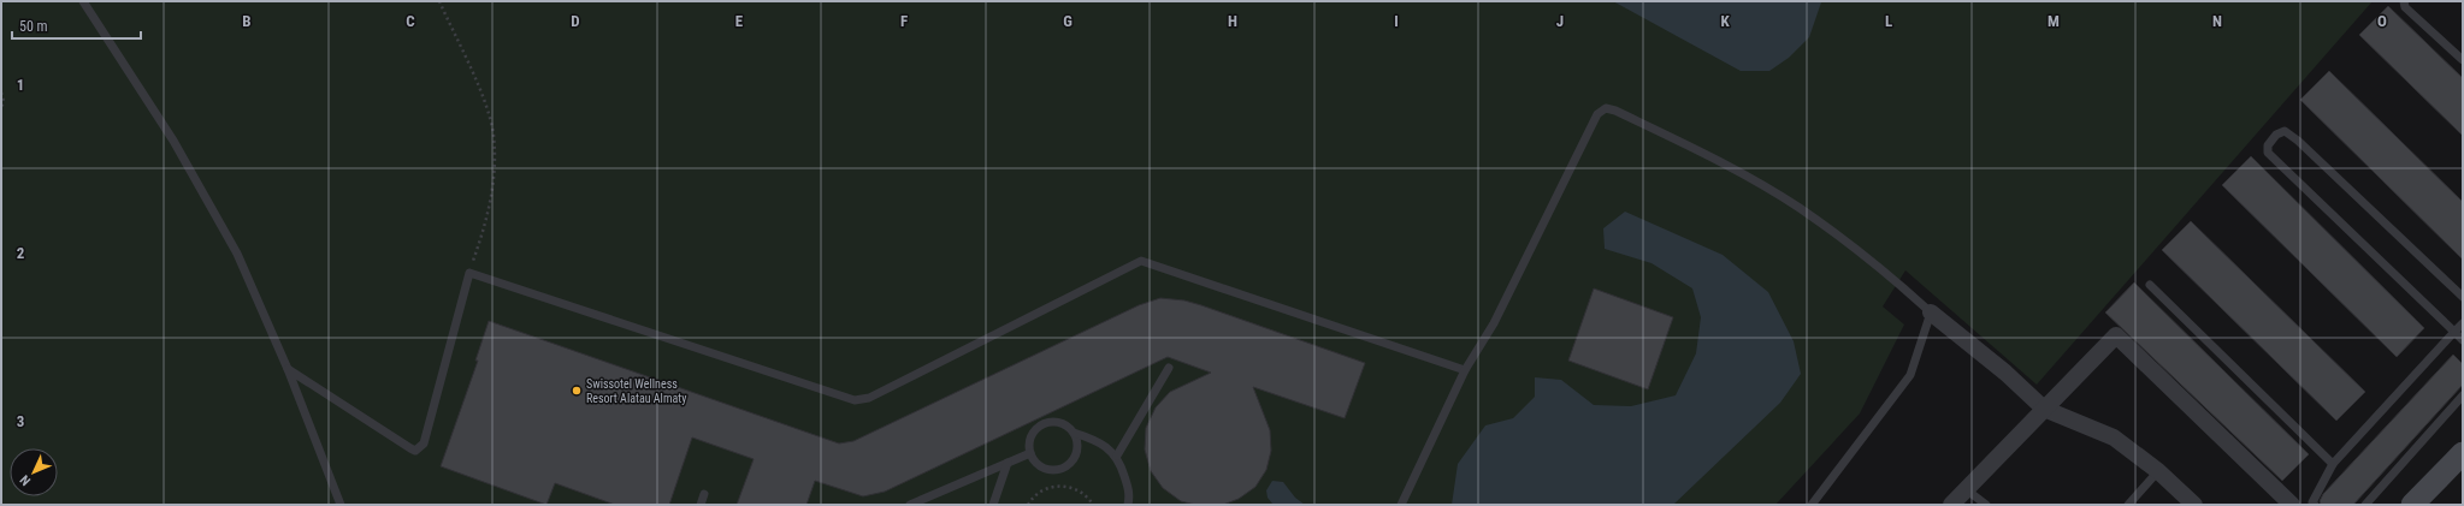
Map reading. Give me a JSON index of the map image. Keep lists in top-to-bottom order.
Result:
{
  "places": ["Swissotel Wellness Resort Alatau Almaty"],
  "scale_bar": "50 m",
  "north": "bottom left",
  "grid": {
    "columns": [
      "B",
      "C",
      "D",
      "E",
      "F",
      "G",
      "H",
      "I",
      "J",
      "K",
      "L",
      "M",
      "N",
      "O"
    ],
    "rows": ["1", "2", "3"]
  }
}
